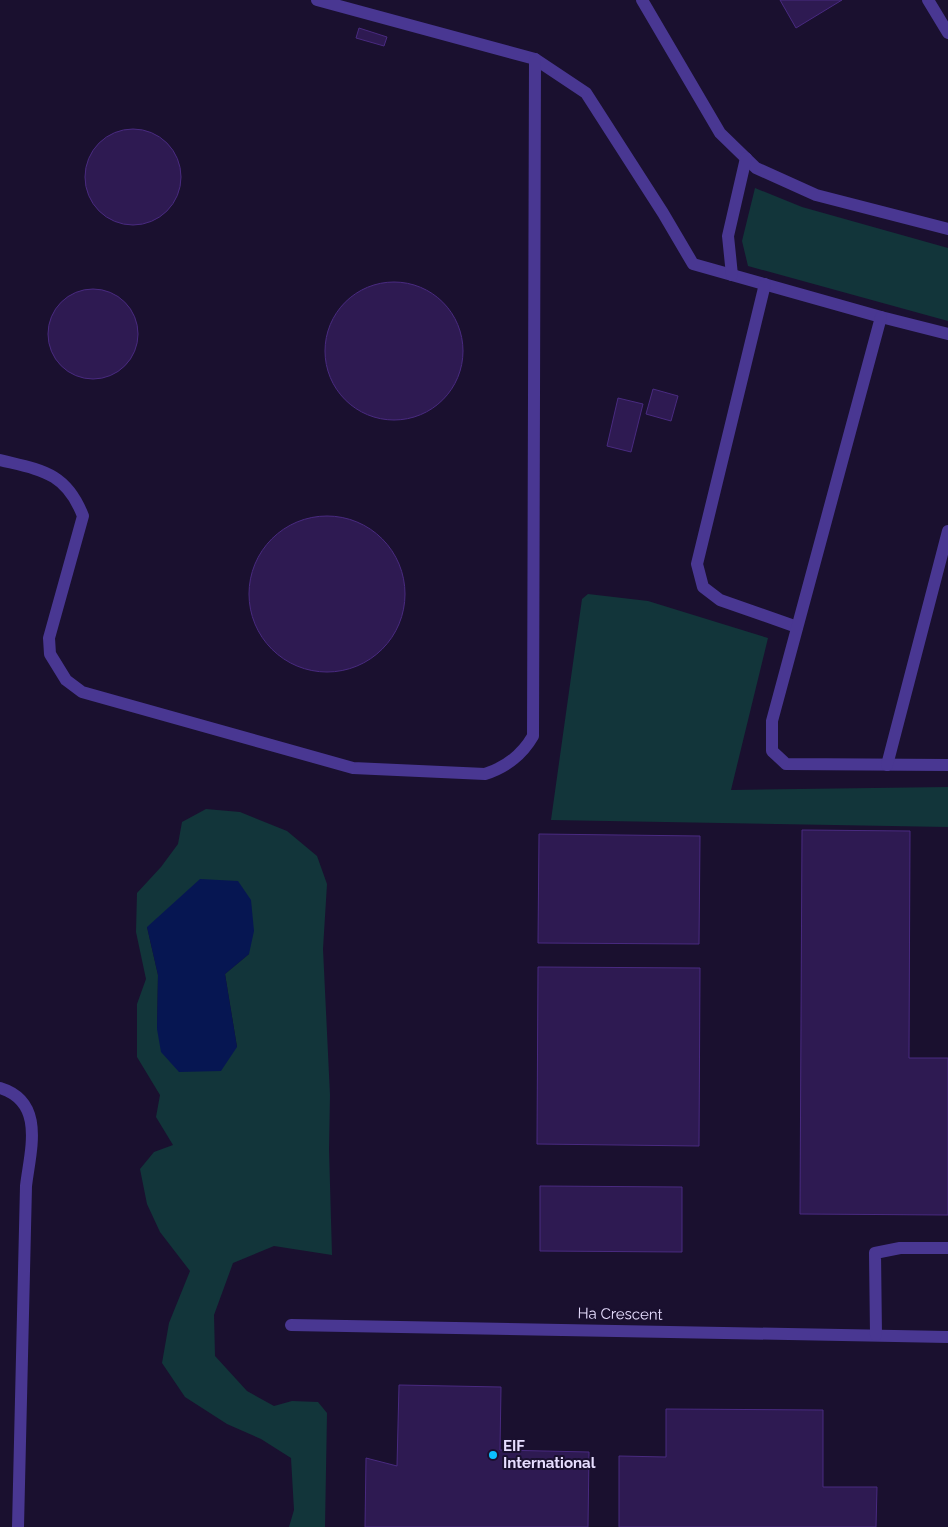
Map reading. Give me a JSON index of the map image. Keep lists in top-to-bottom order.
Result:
{
  "streets": {
    "street": ["Ha Crescent"]
  },
  "places": ["EIF International"]
}
